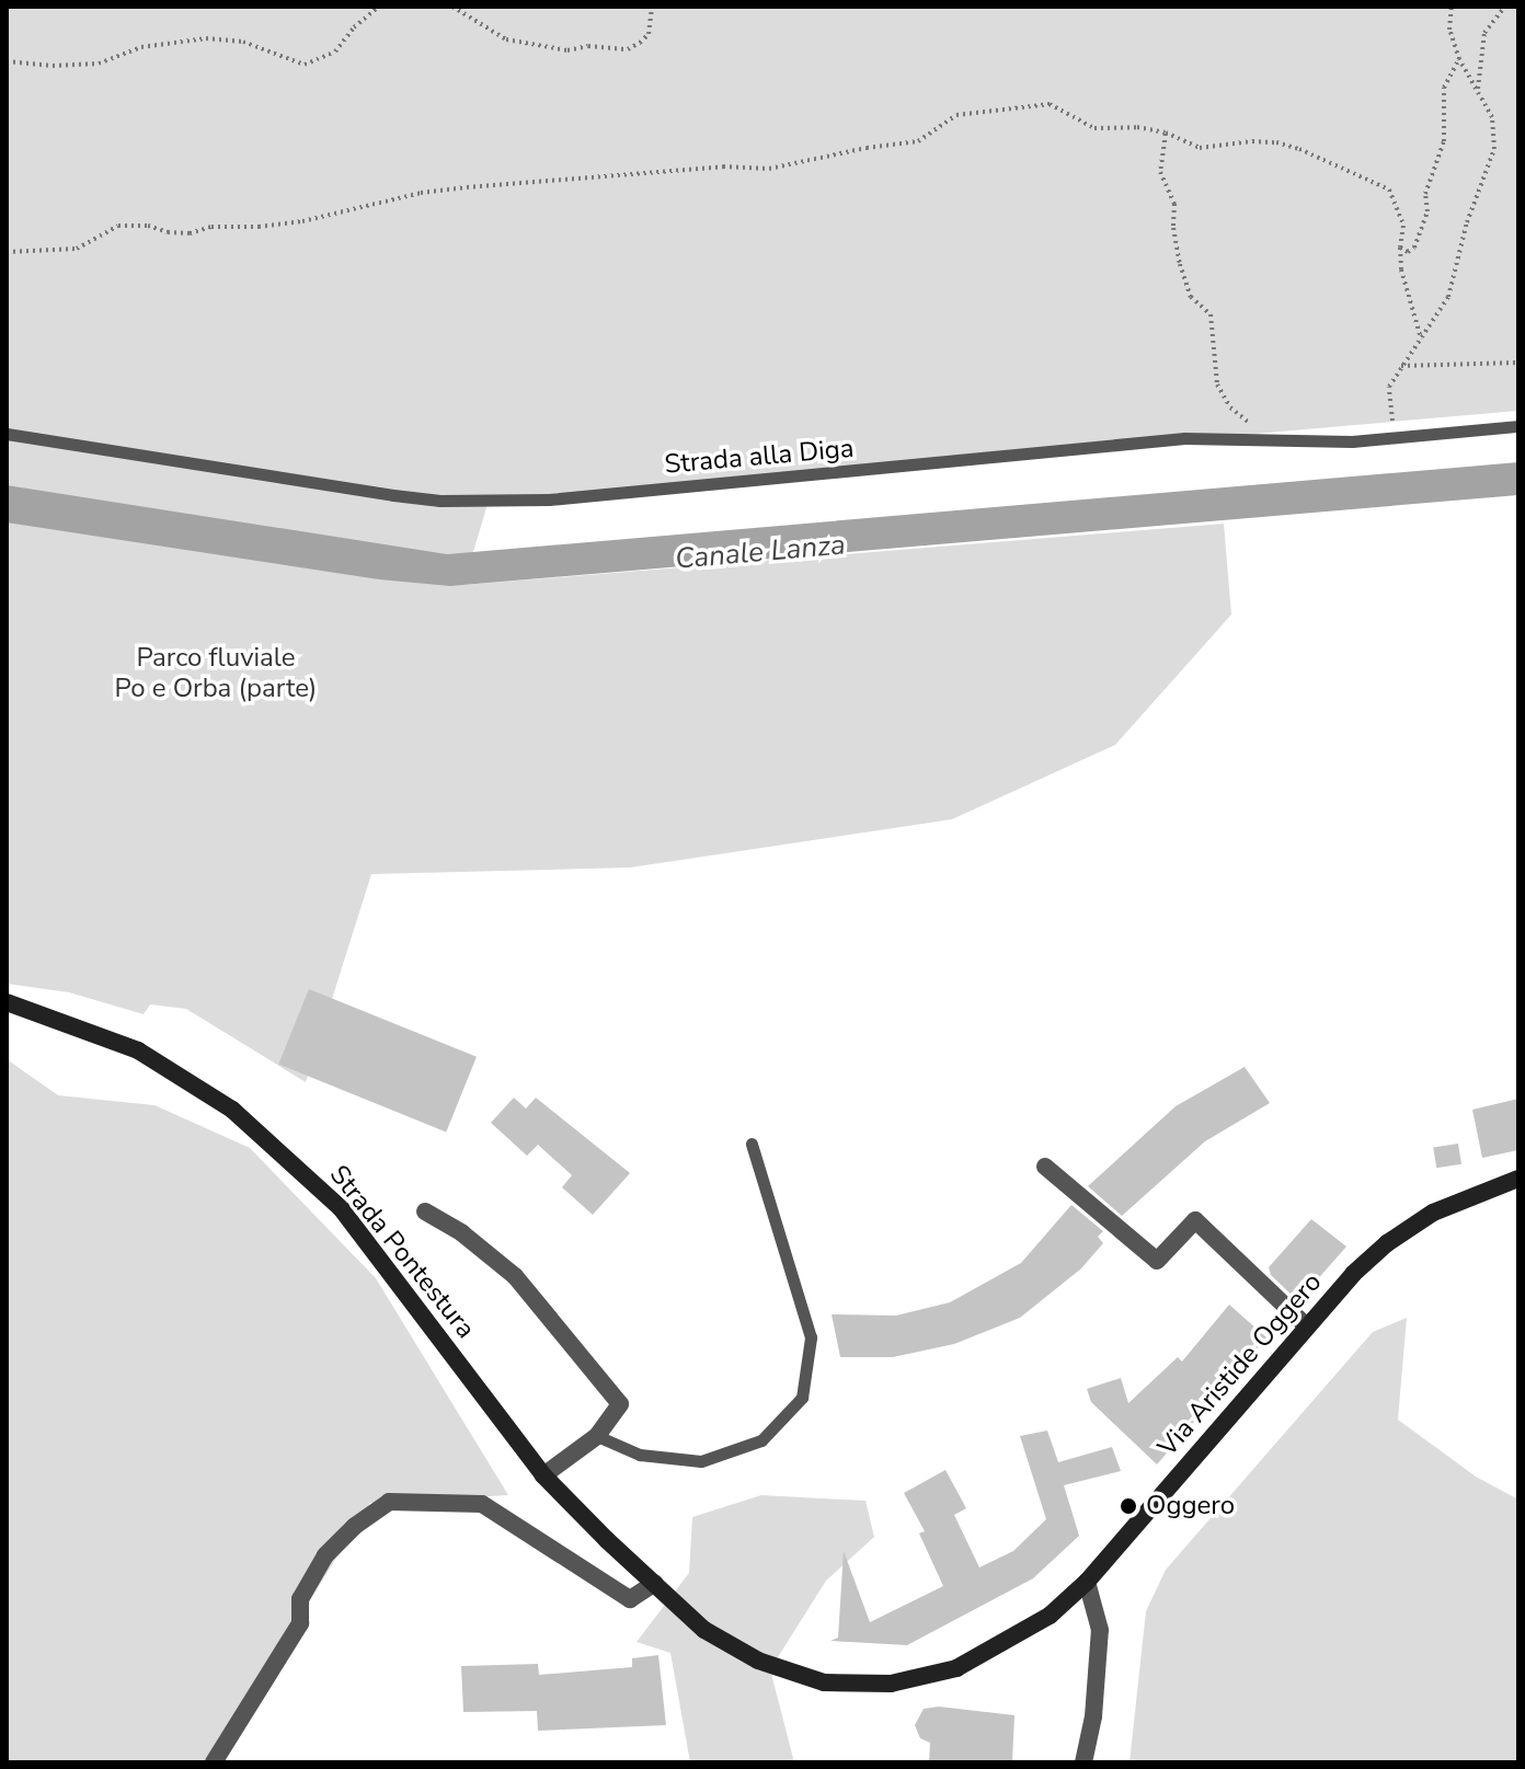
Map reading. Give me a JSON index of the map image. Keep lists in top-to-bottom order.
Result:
{
  "streets": {
    "main road": ["Strada Pontestura", "Via Aristide Oggero"],
    "lane": ["Strada alla Diga"]
  },
  "crossings": [
    ["Strada Pontestura", "Via Aristide Oggero"]
  ],
  "water": ["Canale Lanza"],
  "parks": ["Parco fluviale Po e Orba (parte)"],
  "places": ["Oggero"]
}
